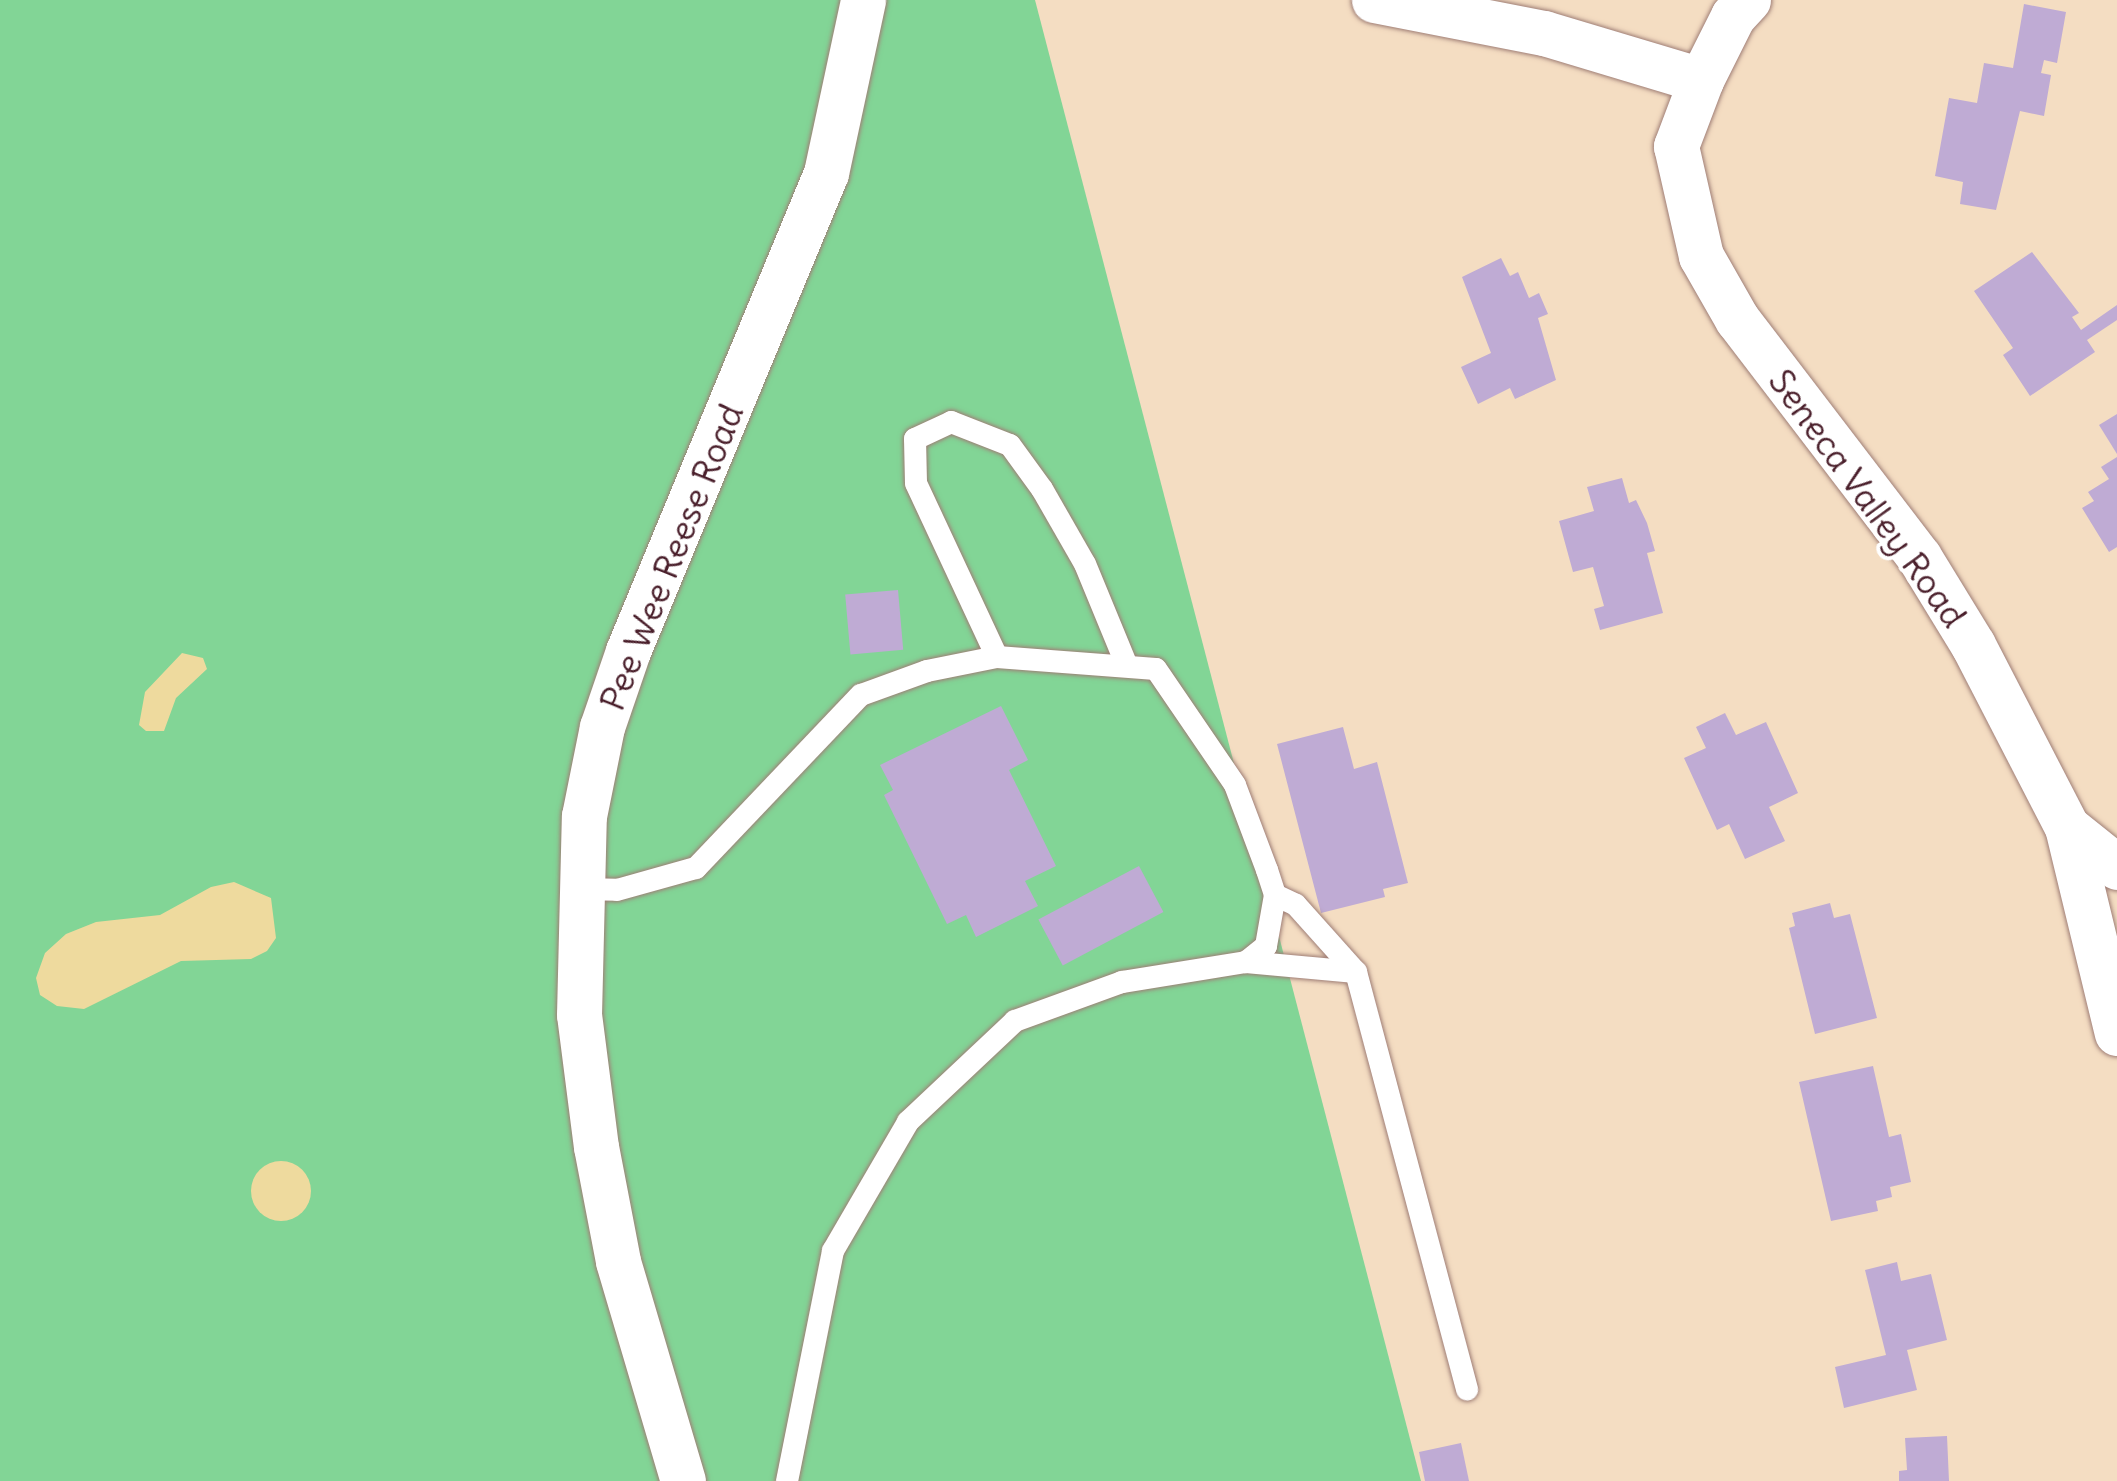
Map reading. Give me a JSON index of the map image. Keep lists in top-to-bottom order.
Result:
{
  "streets": {
    "street": ["Seneca Valley Road", "Pee Wee Reese Road"]
  }
}
